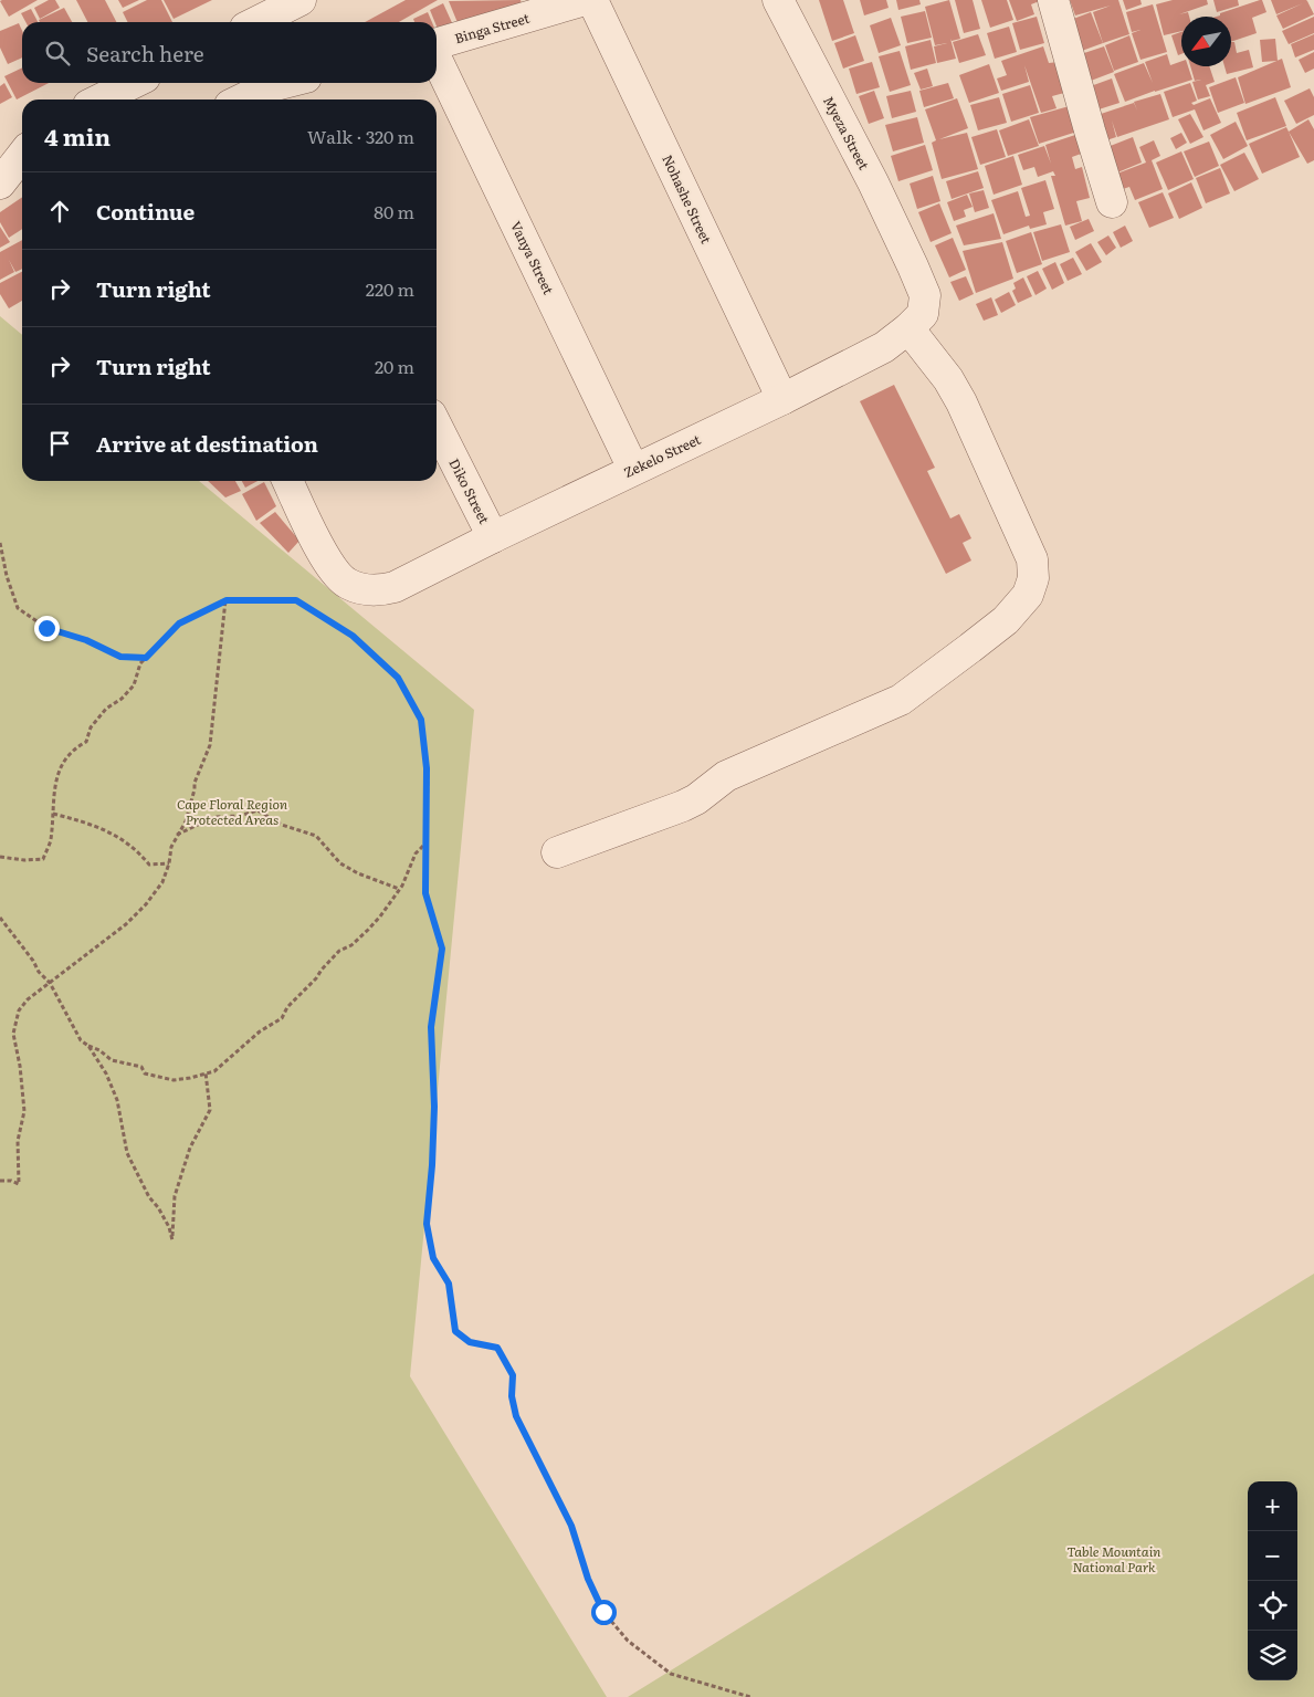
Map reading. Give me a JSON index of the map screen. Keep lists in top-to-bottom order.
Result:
{
  "streets": {
    "street": [
      "Binga Street",
      "Myeza Street",
      "Nohashe Street",
      "Vanya Street",
      "Zekelo Street",
      "Diko Street"
    ]
  },
  "crossings": [
    ["Myeza Street", "Zekelo Street"],
    ["Nohashe Street", "Zekelo Street"],
    ["Vanya Street", "Zekelo Street"],
    ["Zekelo Street", "Diko Street"]
  ],
  "parks": ["Cape Floral Region Protected Areas", "Table Mountain National Park"],
  "north": "bottom left",
  "page": {
    "search": "Search here",
    "heading": ["4 min", "Walk · 320 m"],
    "list": [
      ["Continue", "80 m"],
      ["Turn right", "220 m"],
      ["Turn right", "20 m"],
      "Arrive at destination"
    ],
    "map_buttons": ["+", "−"]
  }
}
